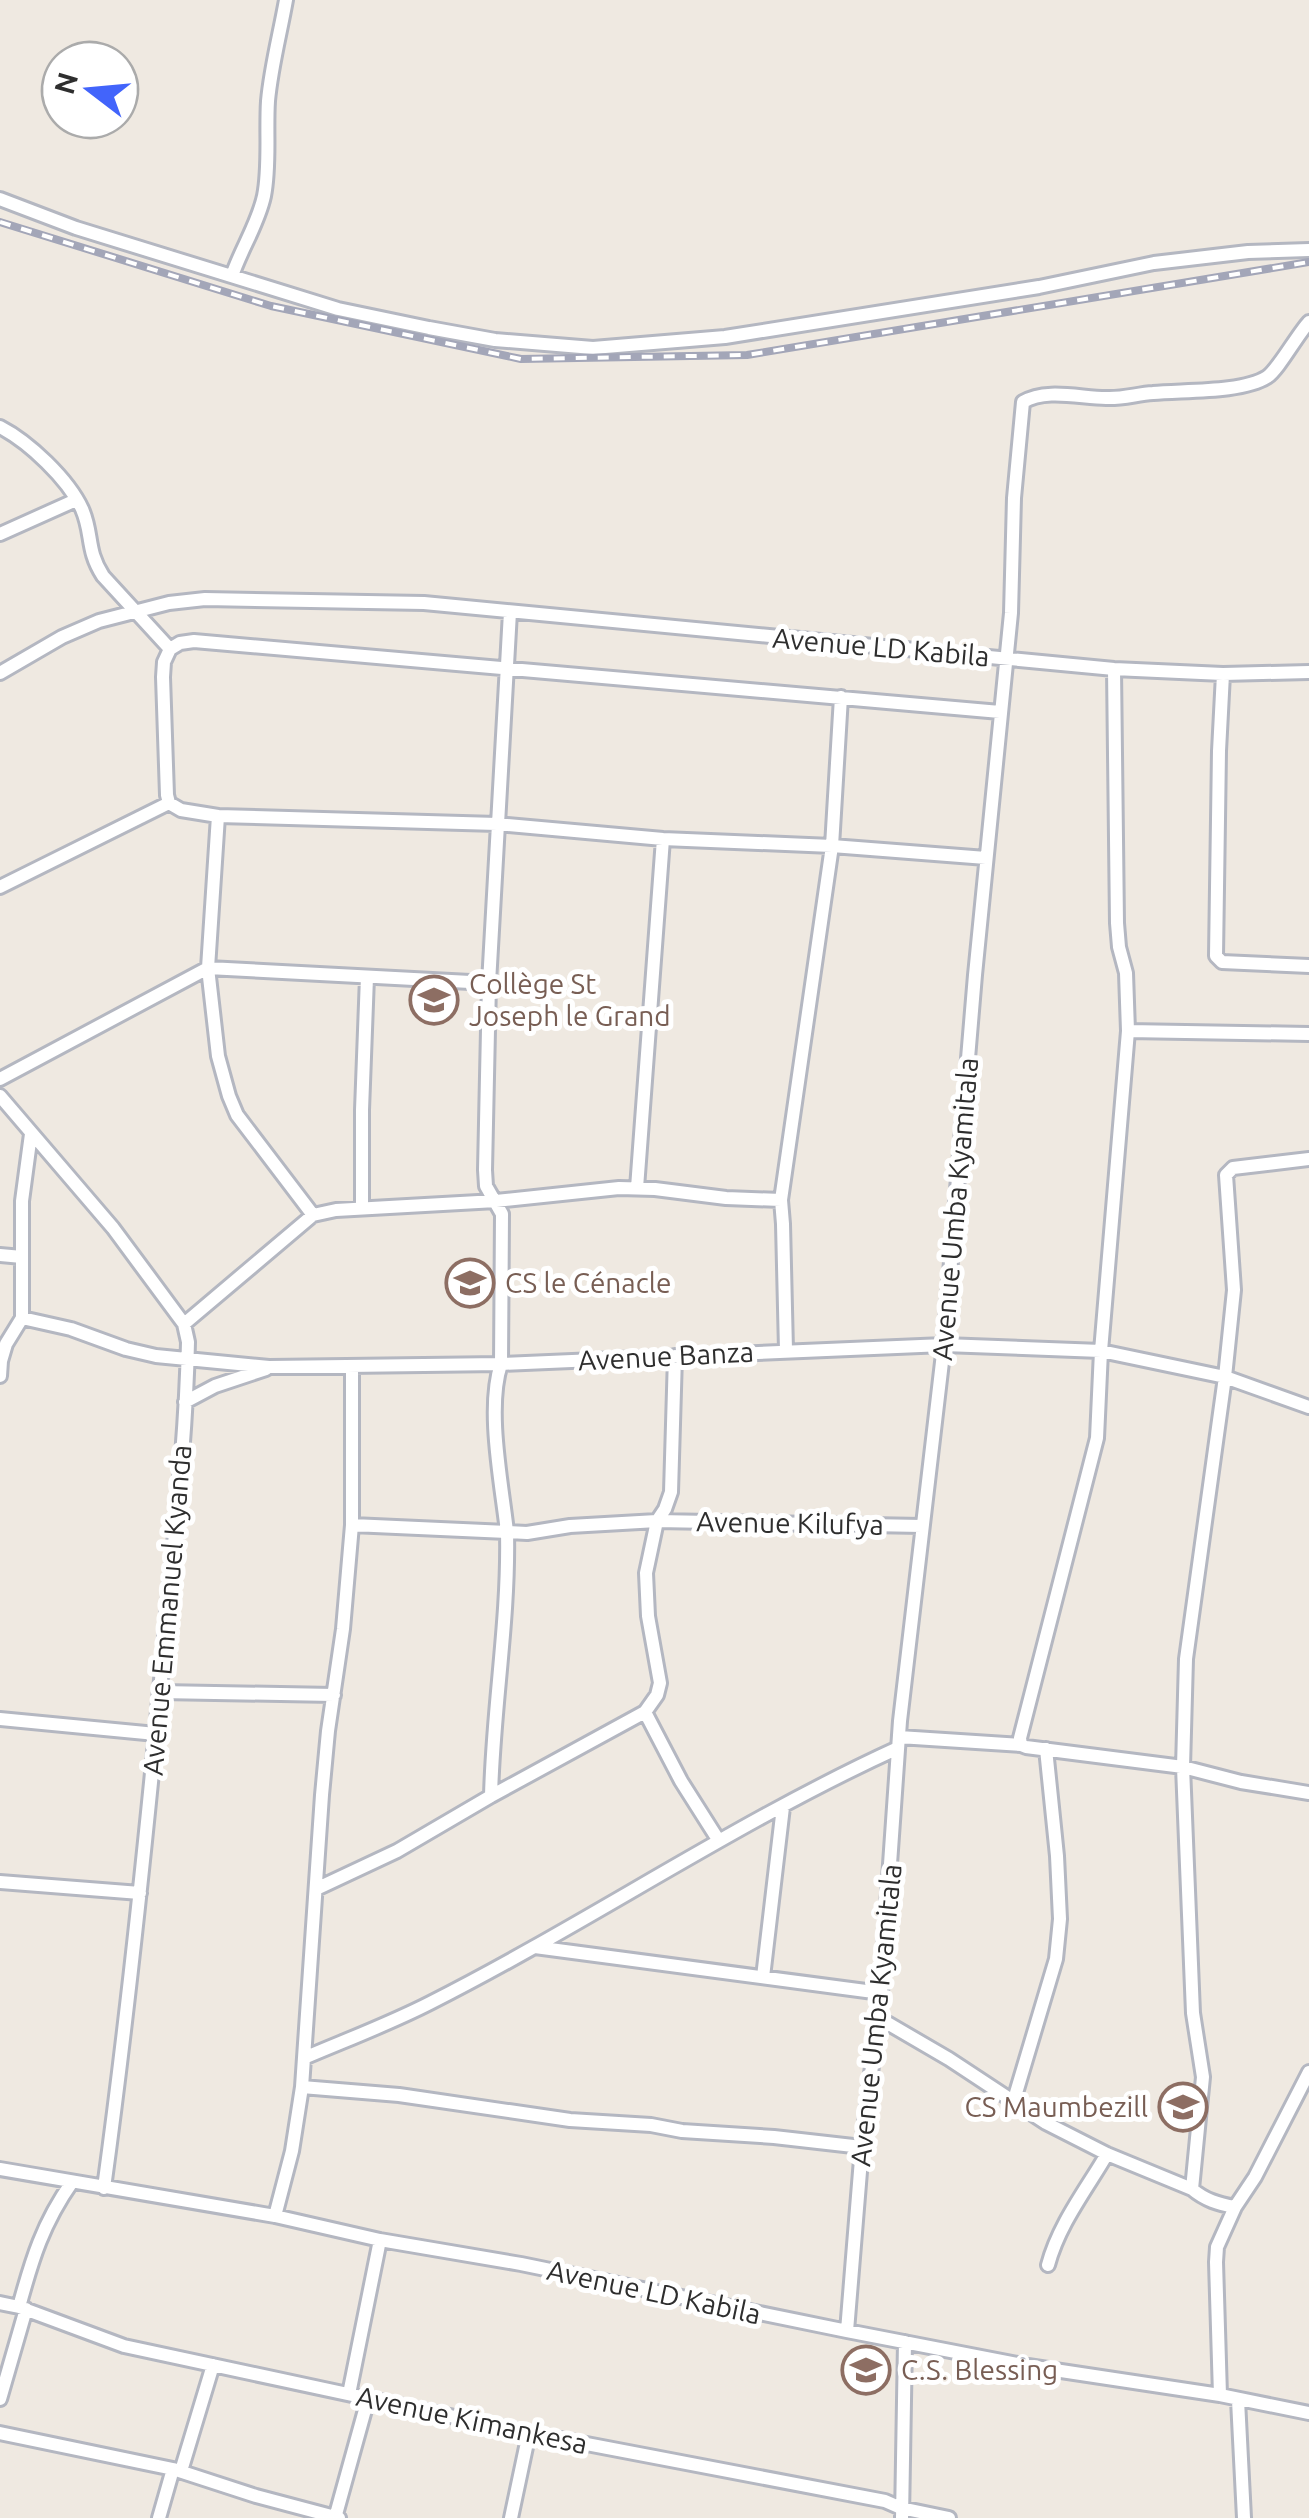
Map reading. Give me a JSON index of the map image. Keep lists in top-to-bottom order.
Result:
{
  "streets": {
    "street": [
      "Avenue LD Kabila",
      "Avenue Umba Kyamitala",
      "Avenue Banza",
      "Avenue Kilufya",
      "Avenue Emmanuel Kyanda",
      "Avenue Kimankesa"
    ]
  },
  "crossings": [
    ["Avenue LD Kabila", "Avenue Umba Kyamitala"],
    ["Avenue LD Kabila", "Avenue Emmanuel Kyanda"],
    ["Avenue Umba Kyamitala", "Avenue Banza"],
    ["Avenue Umba Kyamitala", "Avenue Kilufya"],
    ["Avenue Banza", "Avenue Emmanuel Kyanda"]
  ],
  "places": {
    "school or university": [
      "Collège St Joseph le Grand",
      "CS le Cénacle",
      "CS Maumbezill",
      "C.S. Blessing"
    ]
  },
  "north": "left"
}
